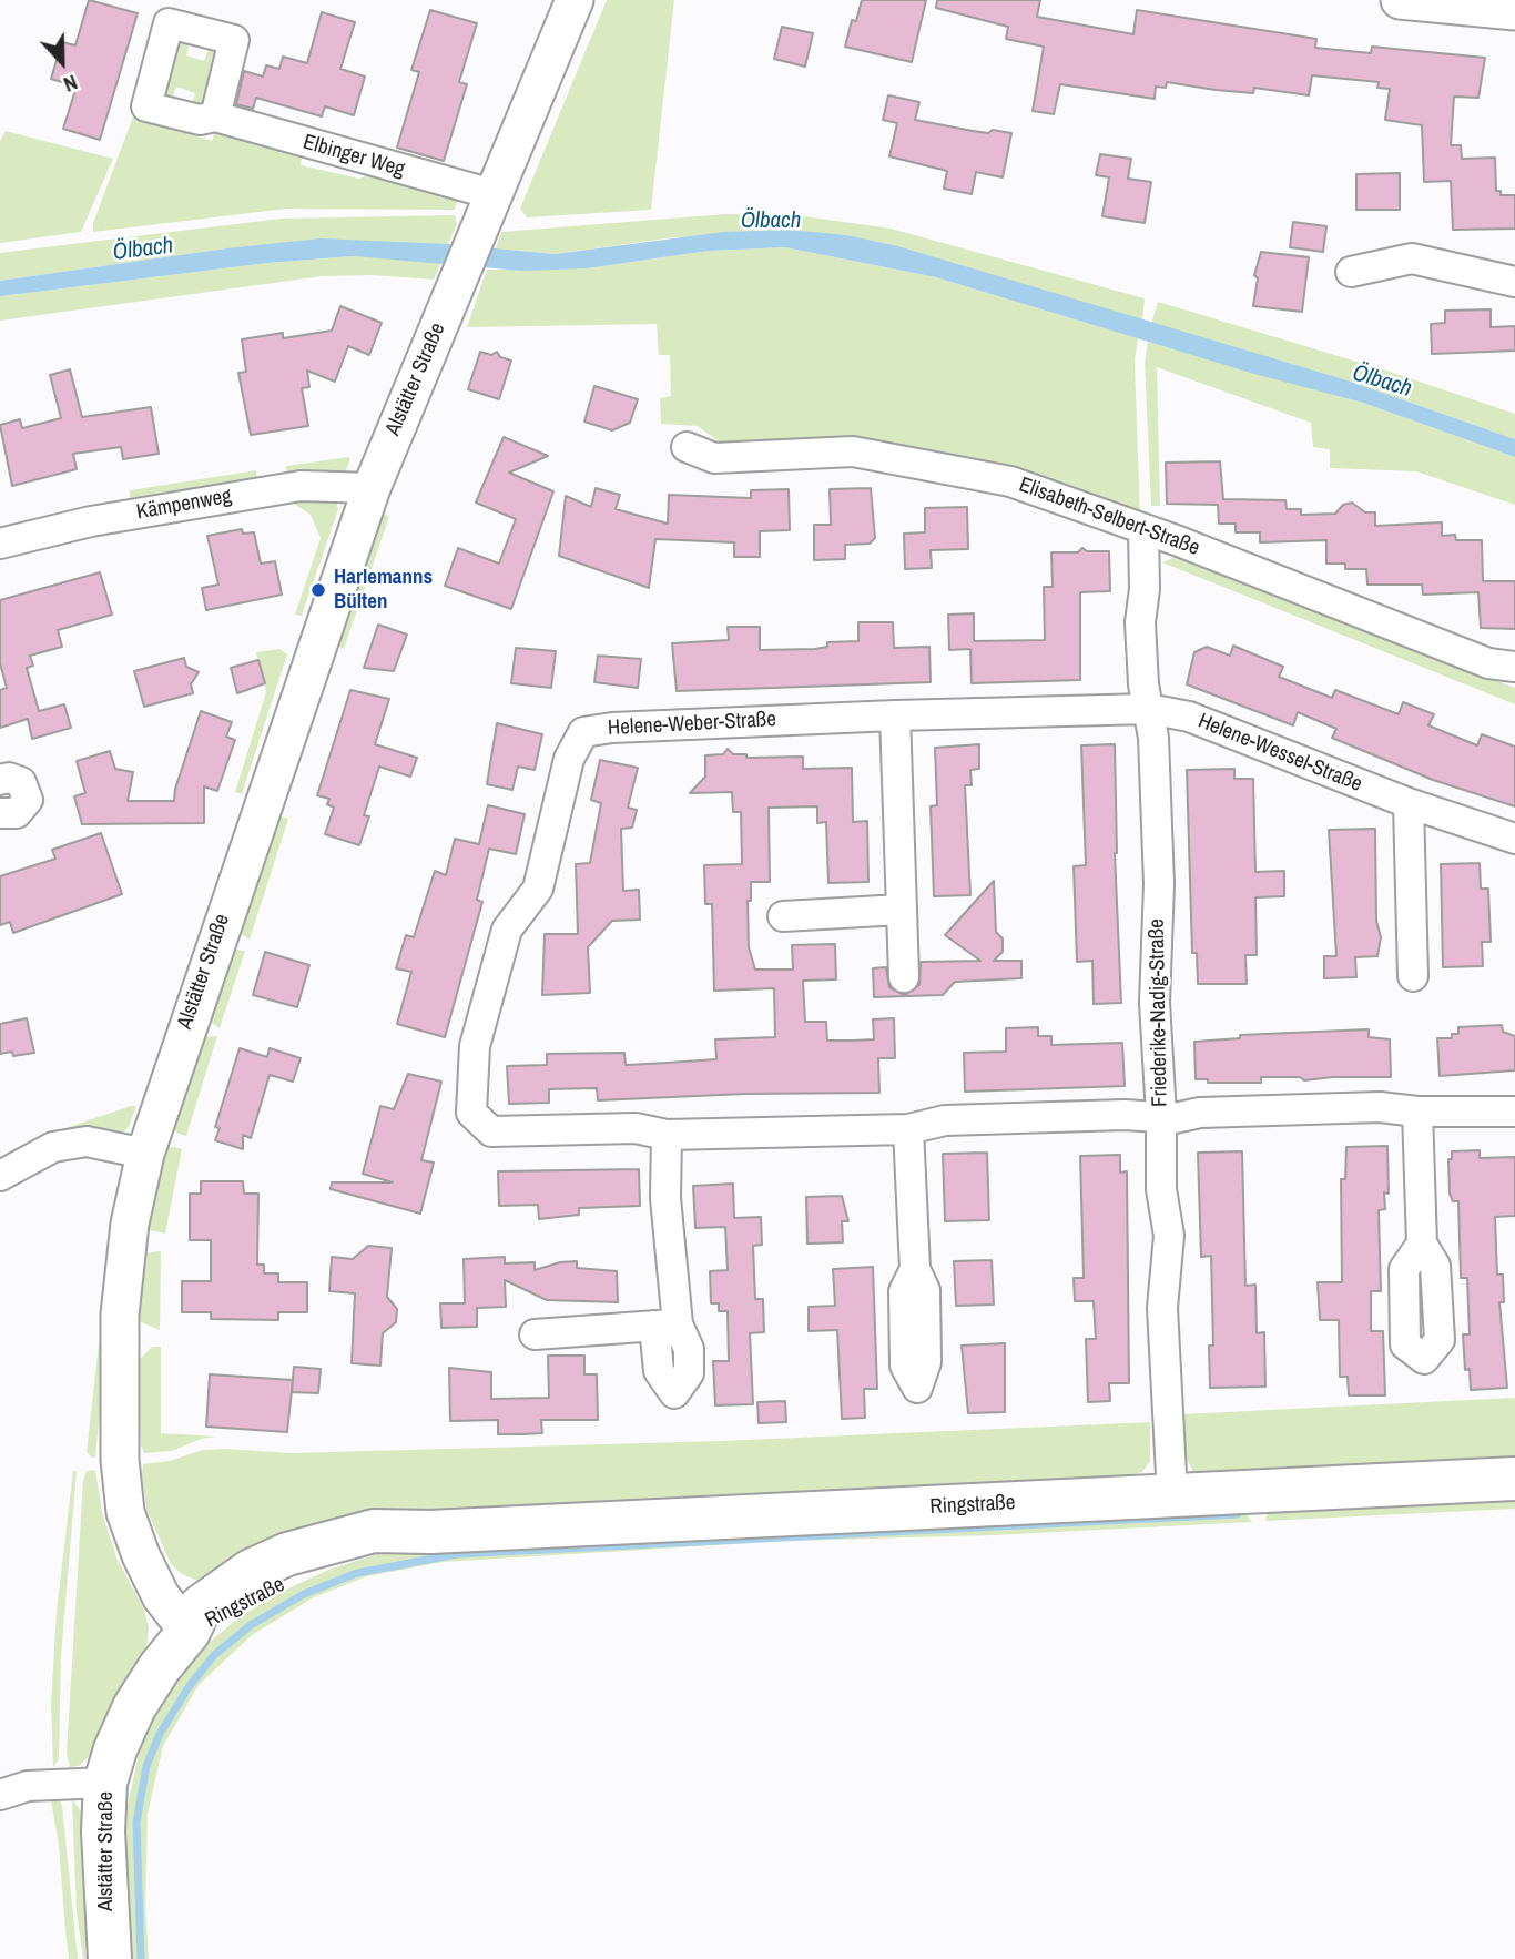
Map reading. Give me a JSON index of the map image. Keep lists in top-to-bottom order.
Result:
{
  "streets": {
    "main road": ["Alstätter Straße", "Ringstraße"],
    "street": [
      "Elbinger Weg",
      "Kämpenweg",
      "Elisabeth-Selbert-Straße",
      "Helene-Weber-Straße",
      "Helene-Wessel-Straße",
      "Friederike-Nadig-Straße"
    ]
  },
  "crossings": [
    ["Elbinger Weg", "Alstätter Straße"],
    ["Alstätter Straße", "Kämpenweg"],
    ["Alstätter Straße", "Ringstraße"],
    ["Elisabeth-Selbert-Straße", "Friederike-Nadig-Straße"],
    ["Helene-Weber-Straße", "Helene-Wessel-Straße"],
    ["Helene-Weber-Straße", "Friederike-Nadig-Straße"],
    ["Helene-Wessel-Straße", "Friederike-Nadig-Straße"],
    ["Friederike-Nadig-Straße", "Ringstraße"]
  ],
  "water": ["Ölbach"],
  "places": ["Harlemanns Bülten"],
  "north": "bottom"
}
